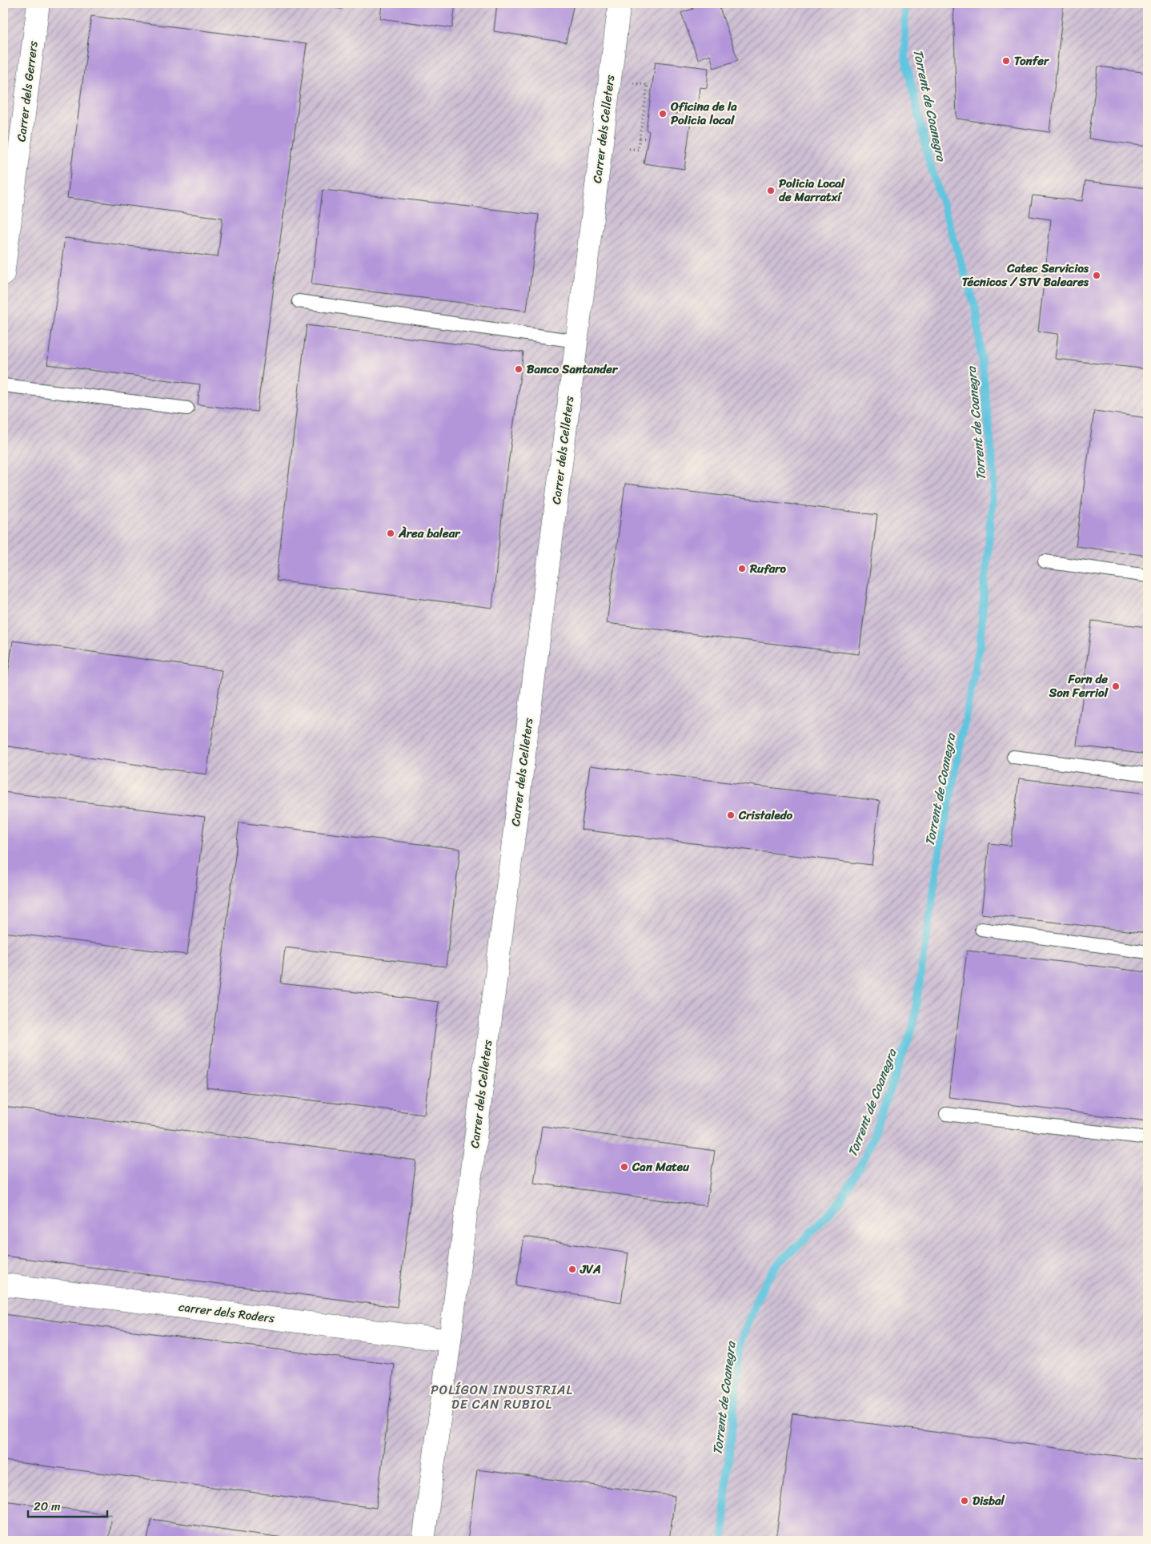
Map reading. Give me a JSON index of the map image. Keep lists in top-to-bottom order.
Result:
{
  "streets": {
    "street": ["Carrer dels Gerrers", "Carrer dels Celleters", "carrer dels Roders"]
  },
  "crossings": [
    ["Carrer dels Celleters", "carrer dels Roders"]
  ],
  "districts": ["POLÍGON INDUSTRIAL DE CAN RUBIOL"],
  "water": ["Torrent de Coanegra"],
  "places": [
    "Tonfer",
    "Oficina de la Policia local",
    "Policia Local de Marratxí",
    "Catec Servicios Técnicos / STV Baleares",
    "Banco Santander",
    "Àrea balear",
    "Rufaro",
    "Forn de Son Ferriol",
    "Cristaledo",
    "Can Mateu",
    "JVA",
    "Disbal"
  ],
  "scale_bar": "20 m"
}
